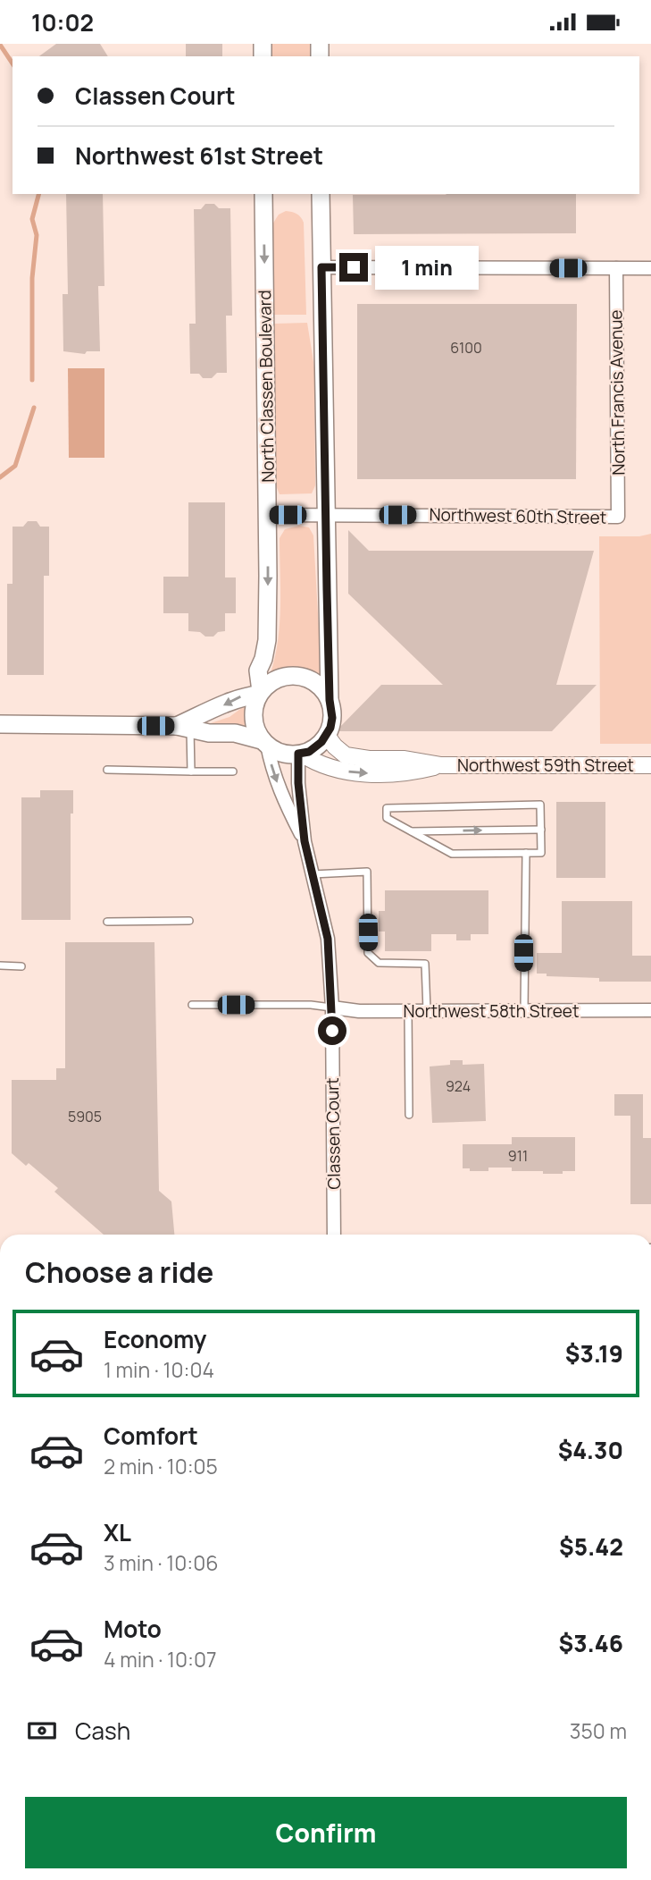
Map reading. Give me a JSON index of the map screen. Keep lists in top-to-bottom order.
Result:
{
  "streets": {
    "main road": ["North Classen Boulevard"],
    "street": [
      "North Francis Avenue",
      "Northwest 60th Street",
      "Northwest 59th Street",
      "Northwest 58th Street",
      "Classen Court"
    ]
  },
  "crossings": [
    ["North Classen Boulevard", "Northwest 60th Street"],
    ["North Classen Boulevard", "Northwest 59th Street"],
    ["North Classen Boulevard", "Classen Court"],
    ["North Francis Avenue", "Northwest 60th Street"],
    ["Northwest 59th Street", "Classen Court"],
    ["Northwest 58th Street", "Classen Court"]
  ],
  "house_numbers": [
    "6100",
    "924",
    "5905",
    "911"
  ],
  "page": {
    "status": "10:02",
    "banner": ["Classen Court", "Northwest 61st Street"],
    "bubble": "1 min",
    "heading": "Choose a ride",
    "list": [
      {
        "name": "Economy",
        "note": "1 min · 10:04",
        "value": "$3.19"
      },
      {
        "name": "Comfort",
        "note": "2 min · 10:05",
        "value": "$4.30"
      },
      {
        "name": "XL",
        "note": "3 min · 10:06",
        "value": "$5.42"
      },
      {
        "name": "Moto",
        "note": "4 min · 10:07",
        "value": "$3.46"
      }
    ],
    "pay": ["Cash", "350 m"],
    "buttons": "Confirm"
  }
}
